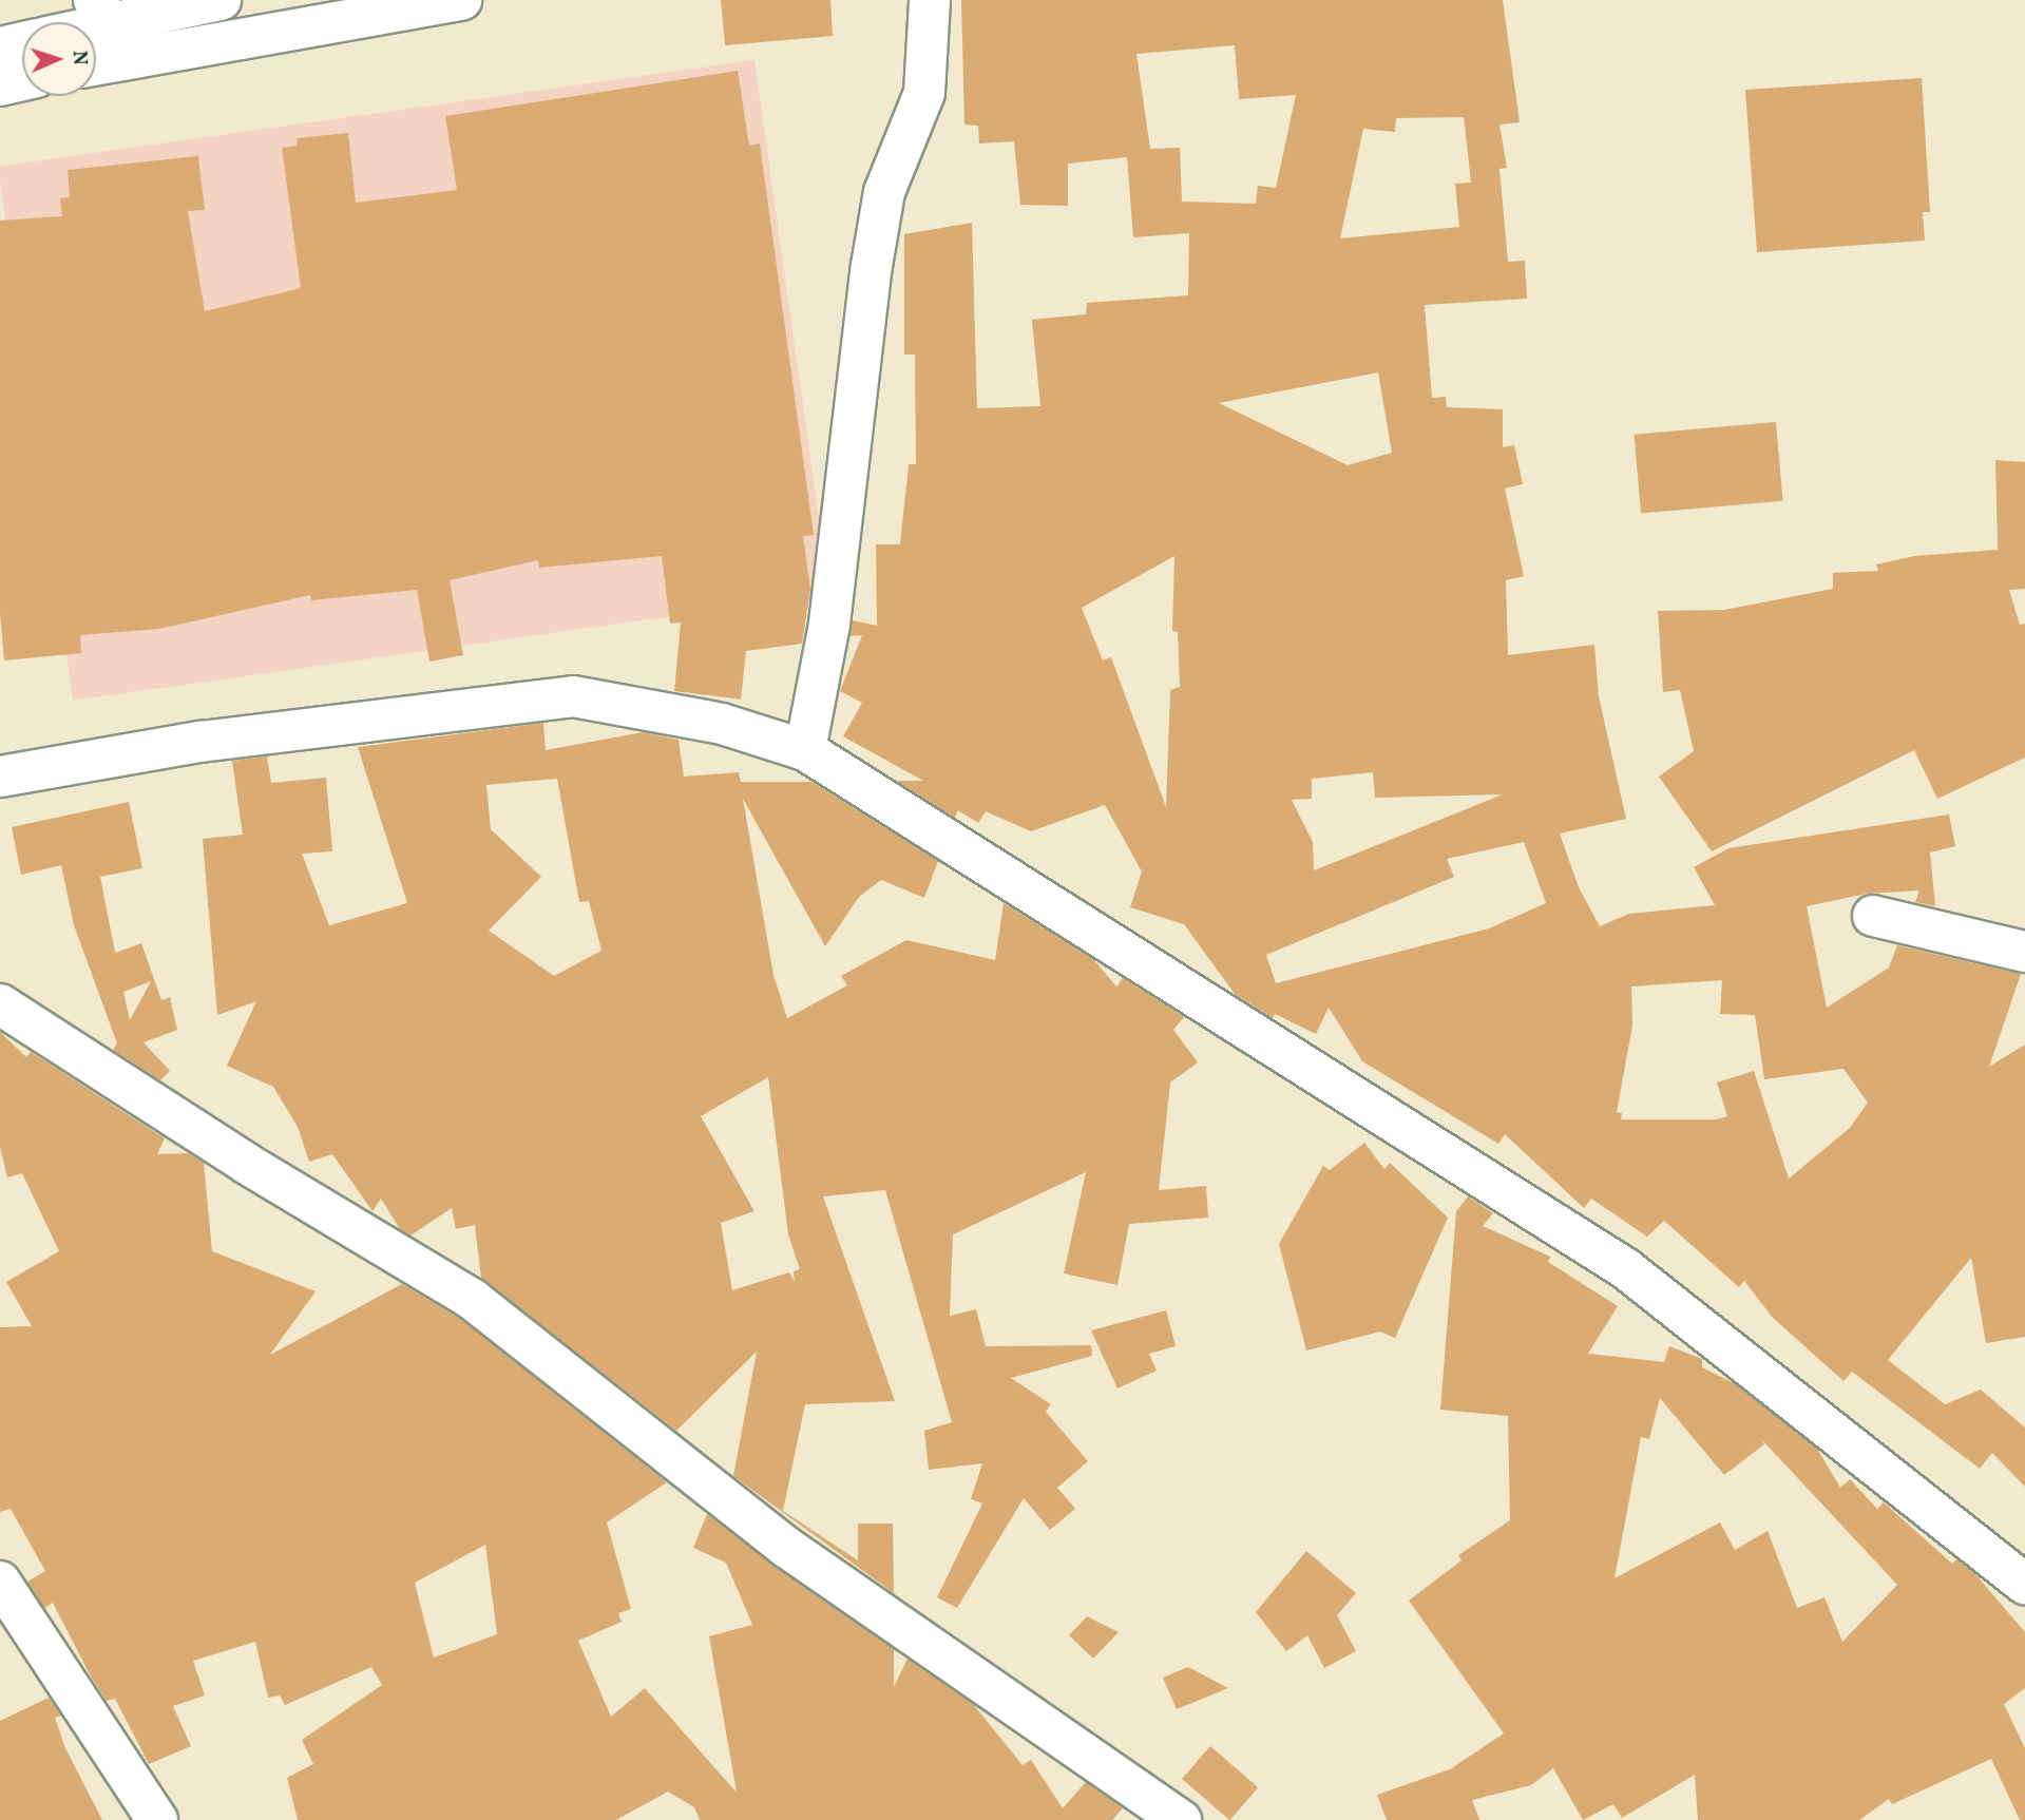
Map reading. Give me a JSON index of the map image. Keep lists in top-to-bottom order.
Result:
{
  "north": "right"
}
